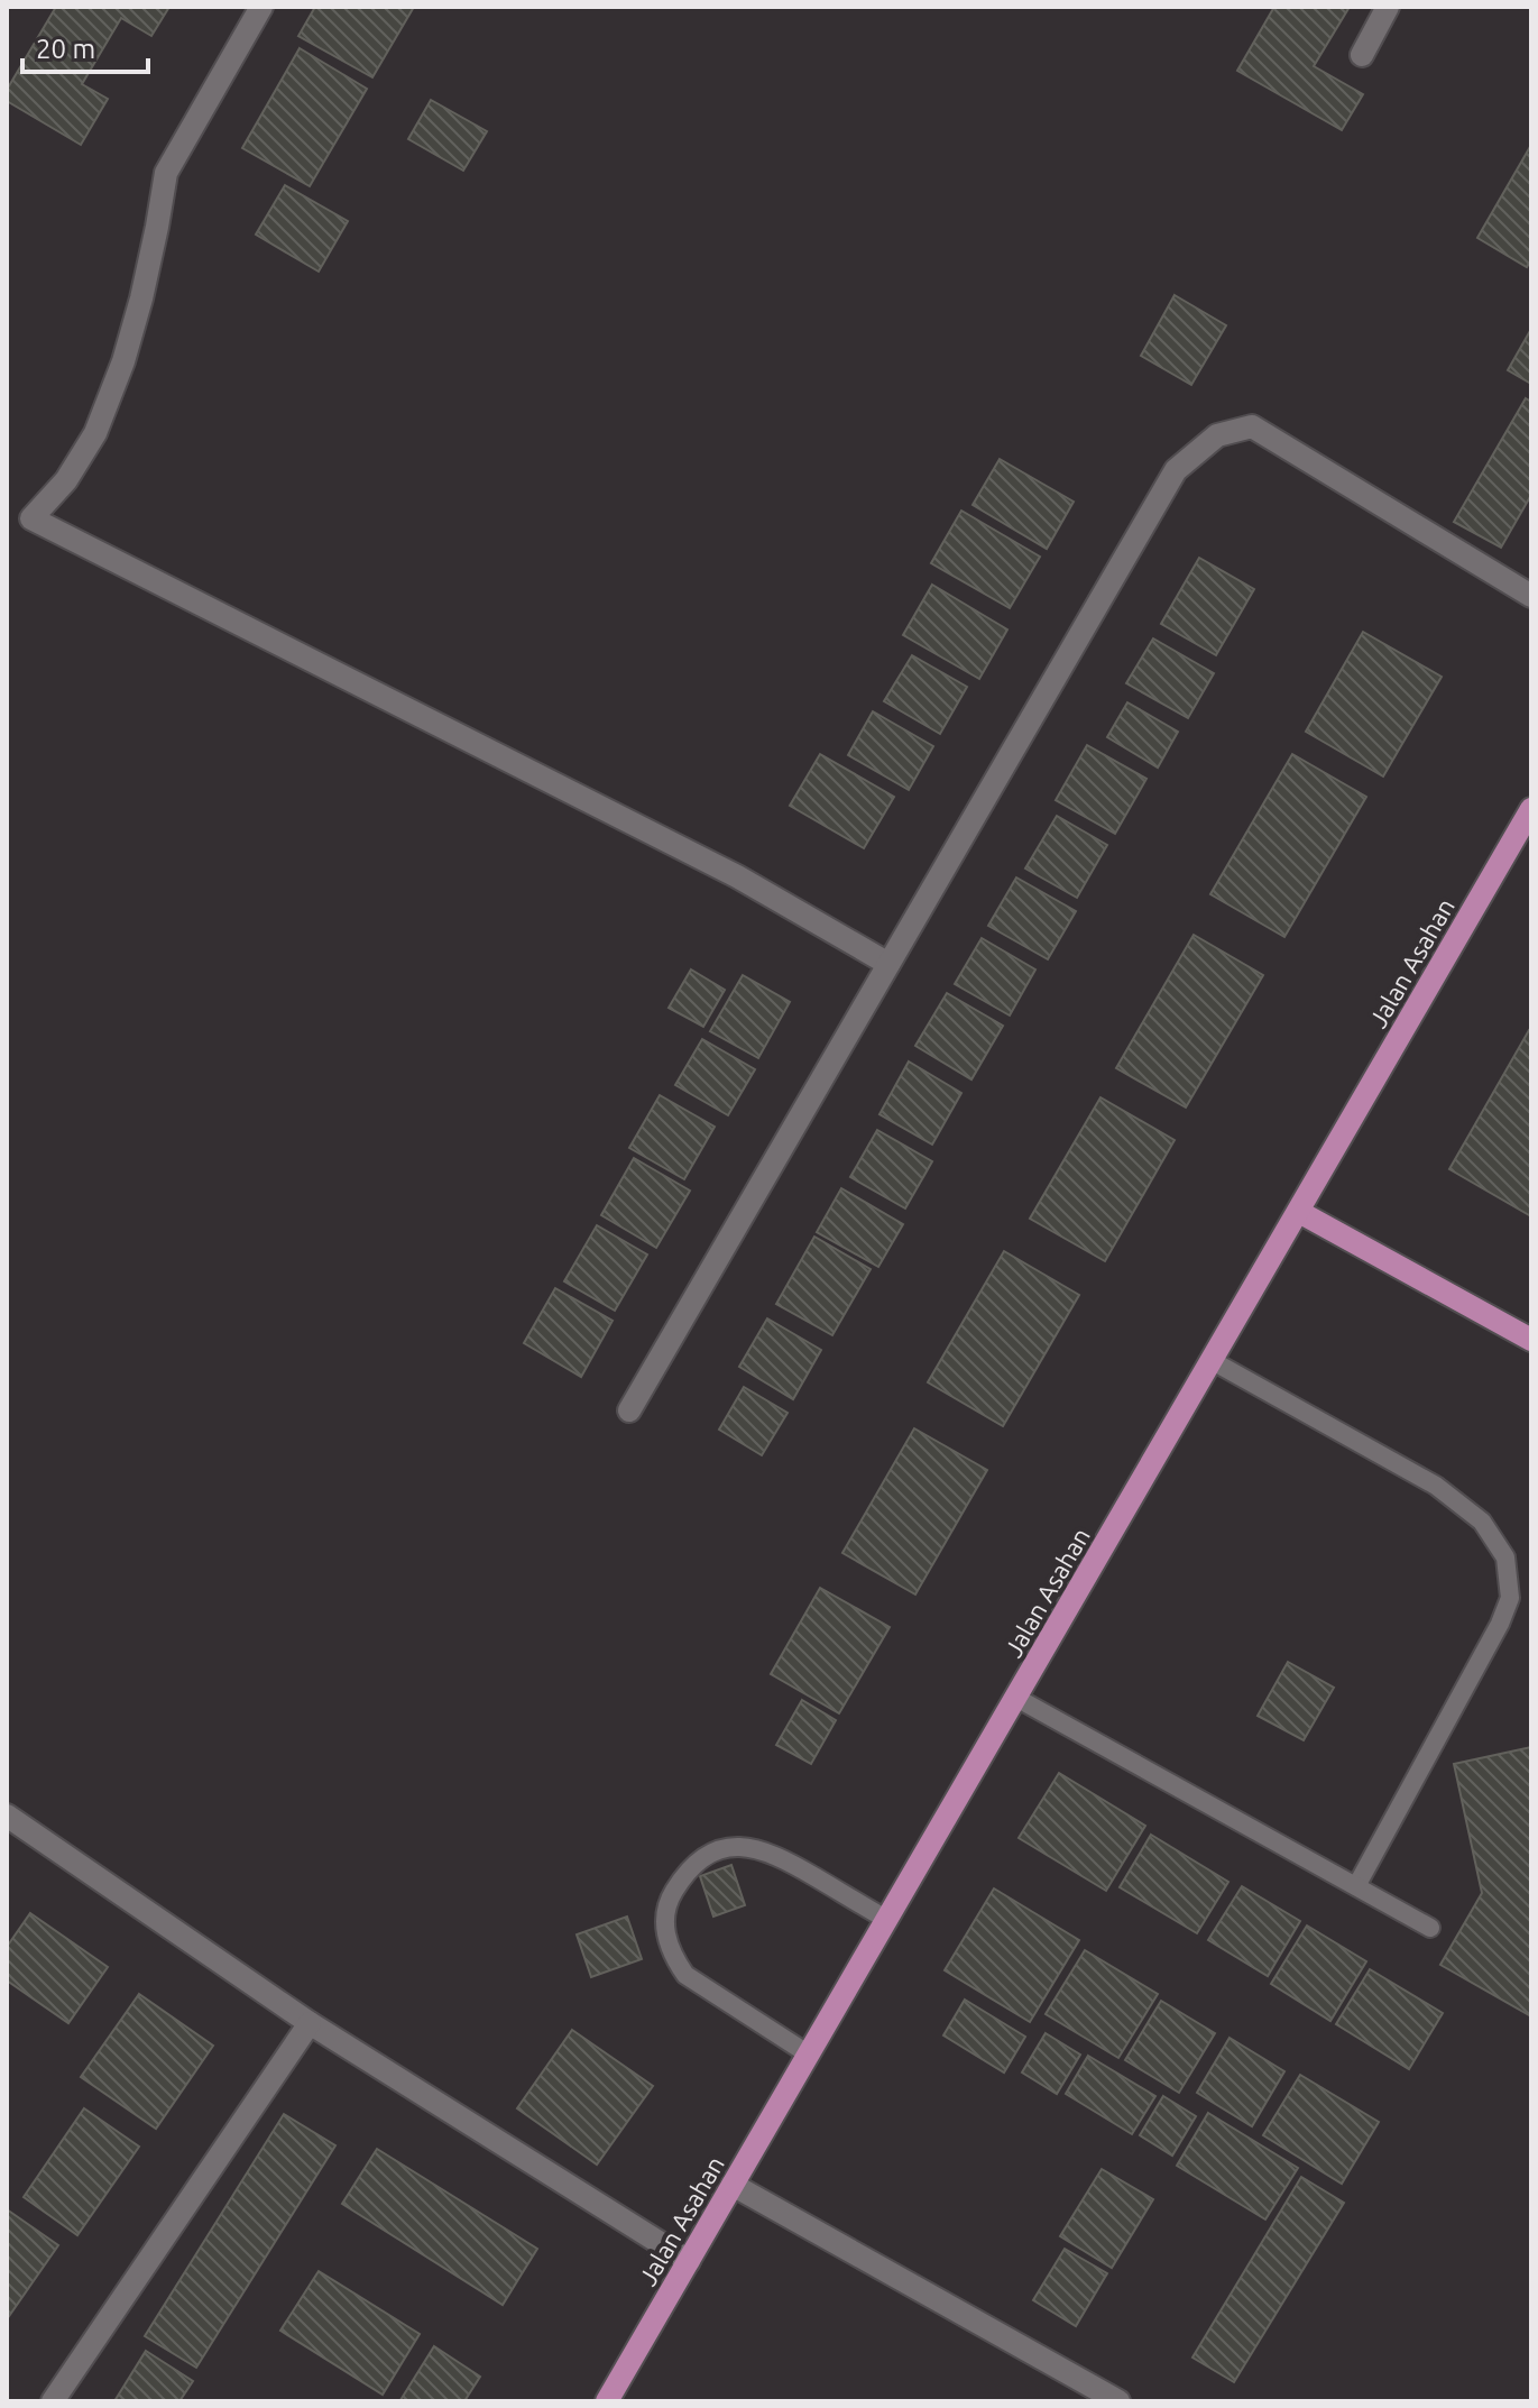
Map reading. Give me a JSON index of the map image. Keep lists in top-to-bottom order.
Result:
{
  "streets": {
    "main road": ["Jalan Asahan"]
  },
  "scale_bar": "20 m"
}
